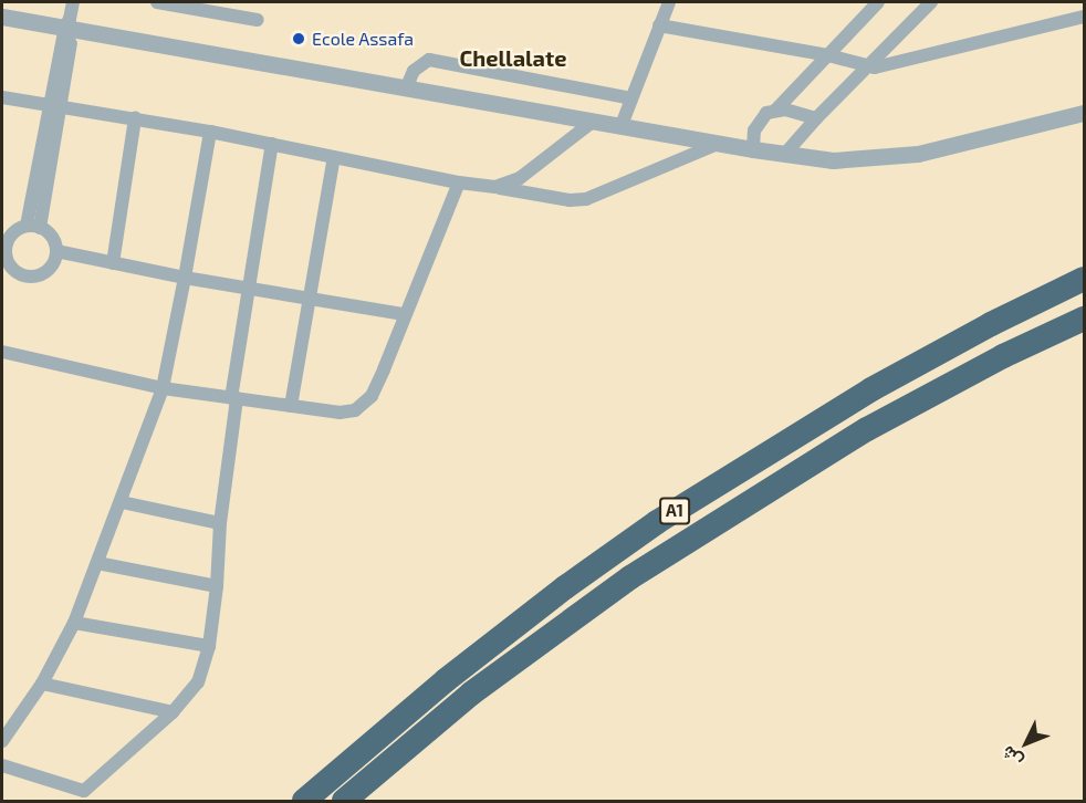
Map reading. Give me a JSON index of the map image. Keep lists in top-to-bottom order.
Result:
{
  "streets": {
    "highway": ["A1"]
  },
  "districts": ["Chellalate"],
  "places": ["Ecole Assafa"],
  "north": "bottom left"
}
